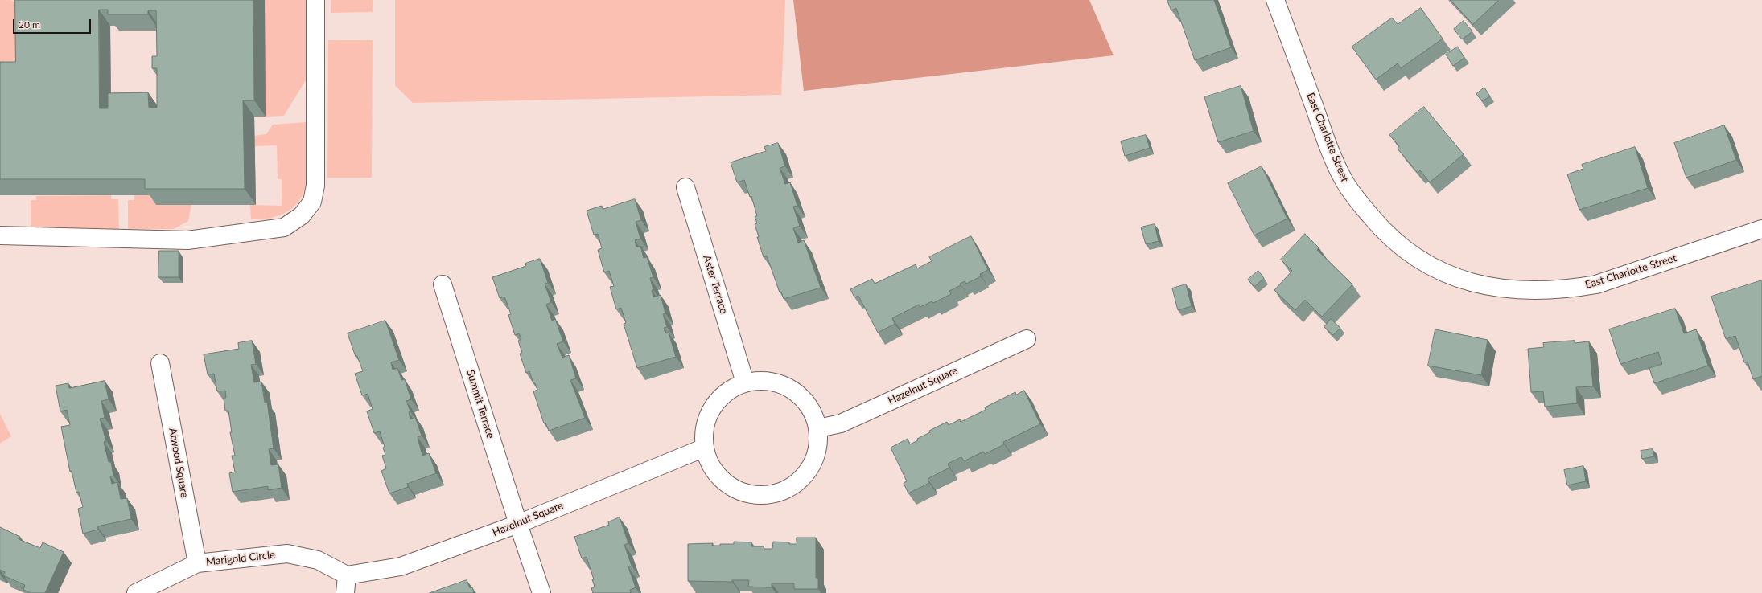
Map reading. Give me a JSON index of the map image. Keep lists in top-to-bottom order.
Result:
{
  "streets": {
    "street": [
      "East Charlotte Street",
      "Aster Terrace",
      "Hazelnut Square",
      "Summit Terrace",
      "Atwood Square",
      "Marigold Circle"
    ]
  },
  "crossings": [
    ["Aster Terrace", "Hazelnut Square"],
    ["Hazelnut Square", "Summit Terrace"],
    ["Hazelnut Square", "Marigold Circle"],
    ["Atwood Square", "Marigold Circle"]
  ],
  "scale_bar": "20 m"
}
